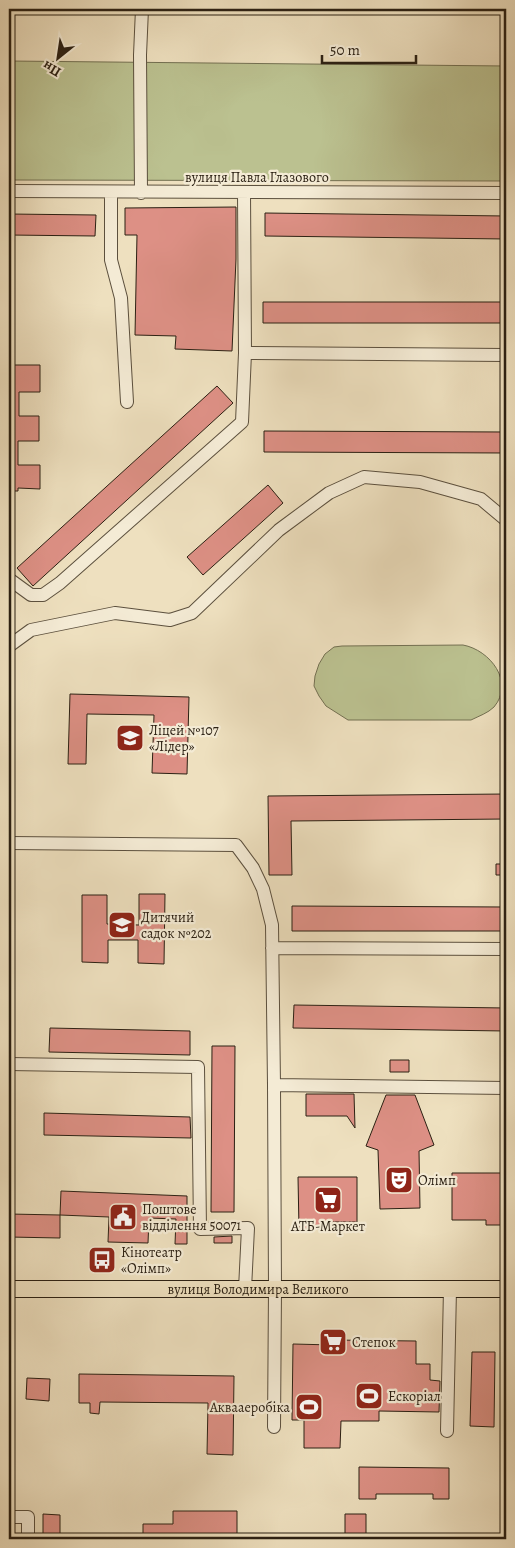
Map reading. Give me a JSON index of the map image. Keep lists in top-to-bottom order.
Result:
{
  "streets": {
    "main road": ["вулиця Володимира Великого"],
    "street": ["вулиця Павла Глазового"]
  },
  "places": {
    "school or university": ["Ліцей №107 «Лідер»", "Дитячий садок №202"],
    "theatre": ["Олімп"],
    "supermarket": ["АТБ-Маркет", "Степок"],
    "public building": ["Поштове відділення 50071"],
    "bus stop": ["Кінотеатр «Олімп»"],
    "sports": ["Ескоріал", "Аквааеробіка"]
  },
  "scale_bar": "50 m",
  "north": "bottom left"
}
